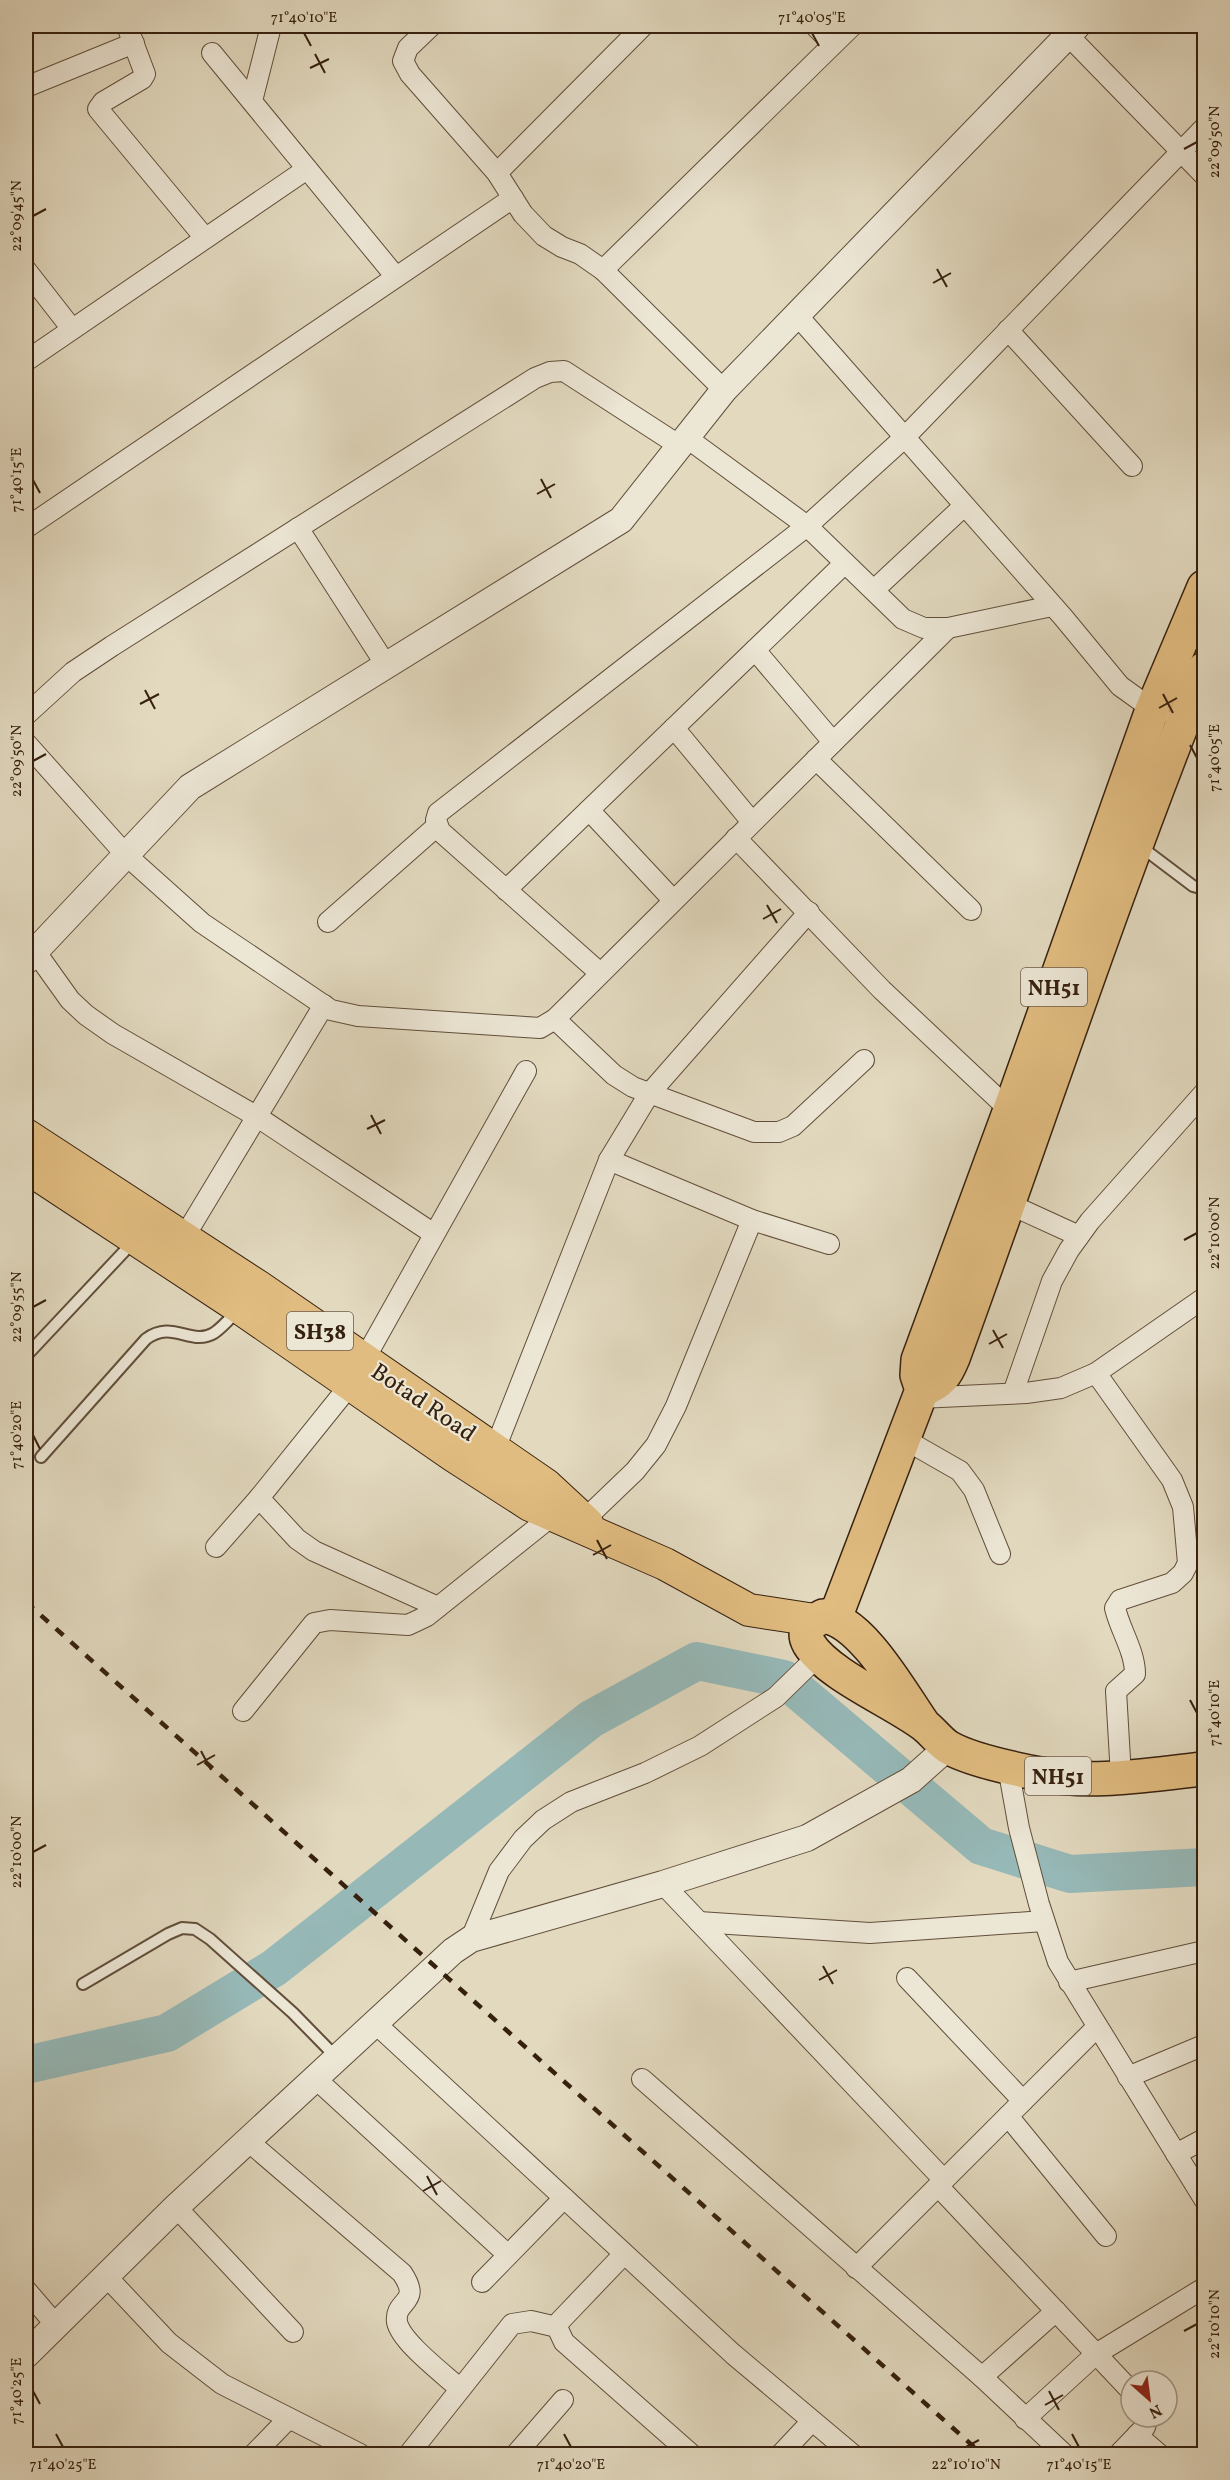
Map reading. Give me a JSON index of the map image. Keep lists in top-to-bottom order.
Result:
{
  "streets": {
    "highway": ["NH51"],
    "main road": ["SH38", "Botad Road"]
  },
  "crossings": [
    ["NH51", "Botad Road"]
  ],
  "north": "bottom right",
  "coordinates": [
    "71°40'10\"E",
    "71°40'05\"E",
    "22°09'50\"N",
    "22°09'45\"N",
    "71°40'15\"E",
    "22°10'00\"N",
    "22°09'55\"N",
    "71°40'20\"E",
    "22°10'10\"N",
    "71°40'25\"E"
  ]
}
